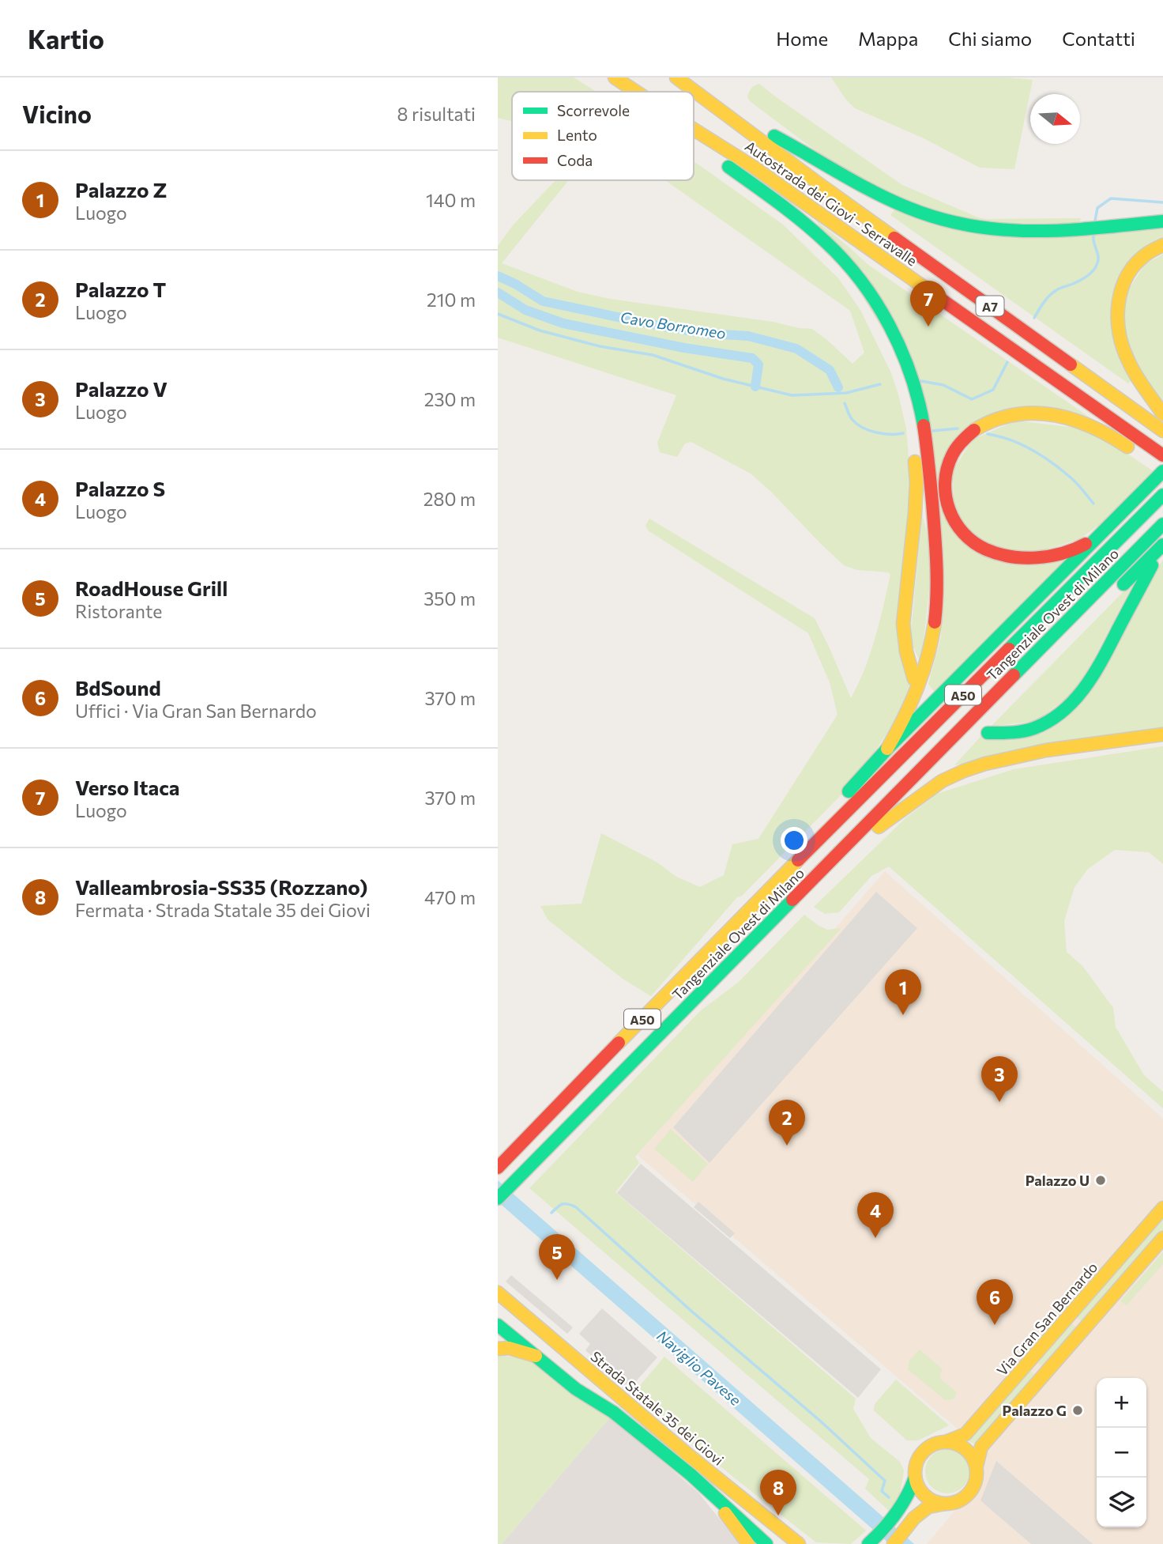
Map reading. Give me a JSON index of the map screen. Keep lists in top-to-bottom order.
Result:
{
  "streets": {
    "main road": [
      "Autostrada dei Giovi - Serravalle",
      "A7",
      "Tangenziale Ovest di Milano",
      "A50",
      "Via Gran San Bernardo",
      "Strada Statale 35 dei Giovi"
    ]
  },
  "crossings": [
    ["Autostrada dei Giovi - Serravalle", "A7"]
  ],
  "water": ["Cavo Borromeo", "Naviglio Pavese"],
  "places": ["Palazzo U", "Palazzo G"],
  "legend": ["Scorrevole", "Lento", "Coda"],
  "north": "right",
  "page": {
    "header": "Kartio",
    "nav": [
      "Home",
      "Mappa",
      "Chi siamo",
      "Contatti"
    ],
    "heading": ["Vicino", "8 risultati"],
    "list": [
      {
        "mark": "1",
        "name": "Palazzo Z",
        "note": "Luogo",
        "value": "140 m"
      },
      {
        "mark": "2",
        "name": "Palazzo T",
        "note": "Luogo",
        "value": "210 m"
      },
      {
        "mark": "3",
        "name": "Palazzo V",
        "note": "Luogo",
        "value": "230 m"
      },
      {
        "mark": "4",
        "name": "Palazzo S",
        "note": "Luogo",
        "value": "280 m"
      },
      {
        "mark": "5",
        "name": "RoadHouse Grill",
        "note": "Ristorante",
        "value": "350 m"
      },
      {
        "mark": "6",
        "name": "BdSound",
        "note": "Uffici · Via Gran San Bernardo",
        "value": "370 m"
      },
      {
        "mark": "7",
        "name": "Verso Itaca",
        "note": "Luogo",
        "value": "370 m"
      },
      {
        "mark": "8",
        "name": "Valleambrosia-SS35 (Rozzano)",
        "note": "Fermata · Strada Statale 35 dei Giovi",
        "value": "470 m"
      }
    ],
    "pins": [
      "7",
      "1",
      "3",
      "2",
      "4",
      "5",
      "6",
      "8"
    ],
    "map_buttons": ["+", "−"]
  }
}
